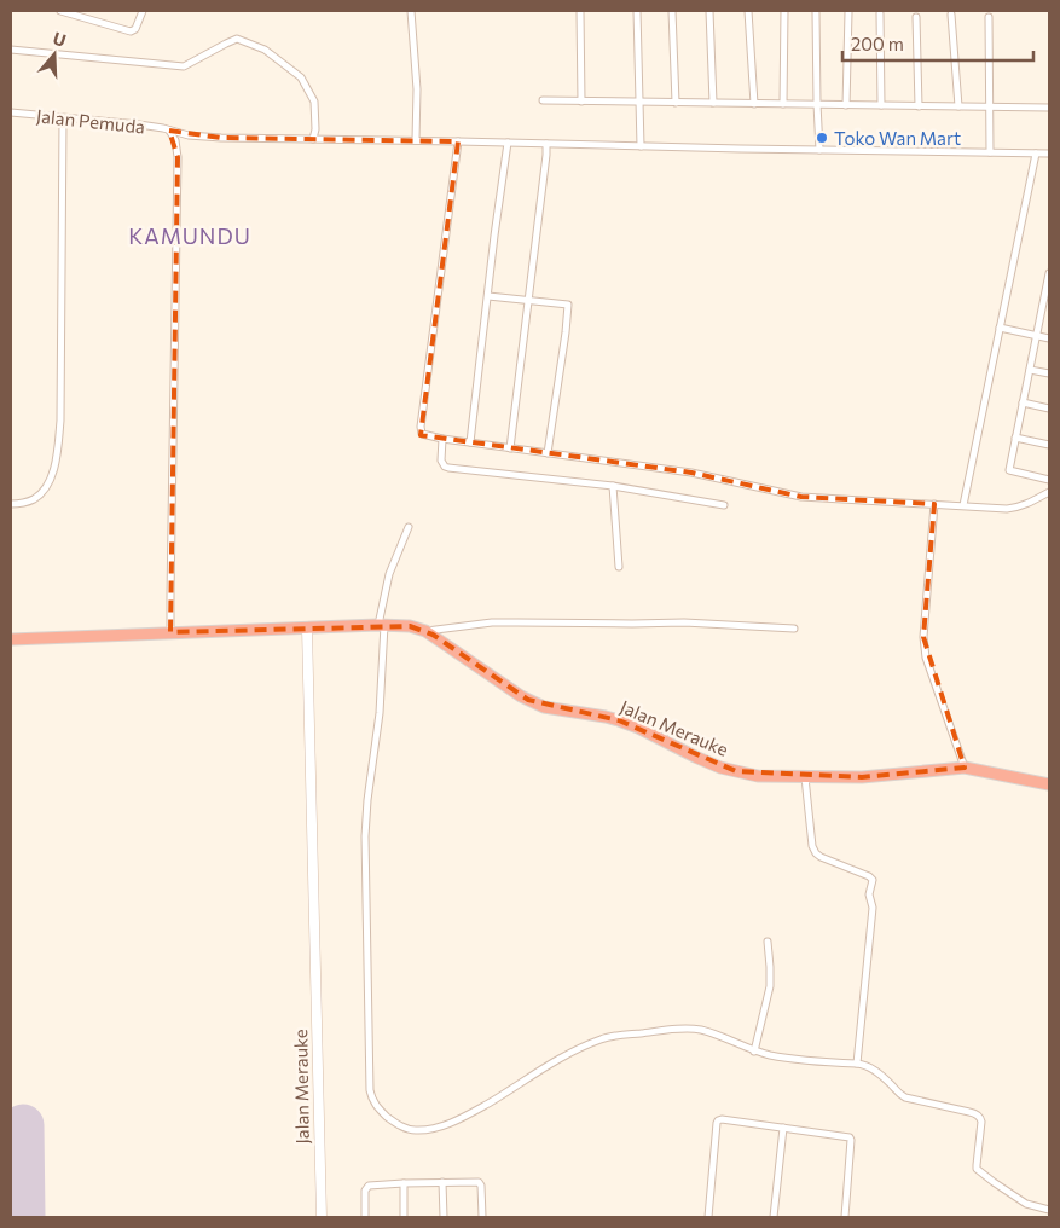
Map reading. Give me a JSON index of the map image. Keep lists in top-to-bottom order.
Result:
{
  "streets": {
    "highway": ["Jalan Merauke"],
    "street": ["Jalan Pemuda"]
  },
  "districts": ["KAMUNDU"],
  "places": ["Toko Wan Mart"],
  "scale_bar": "200 m",
  "north": "top"
}
